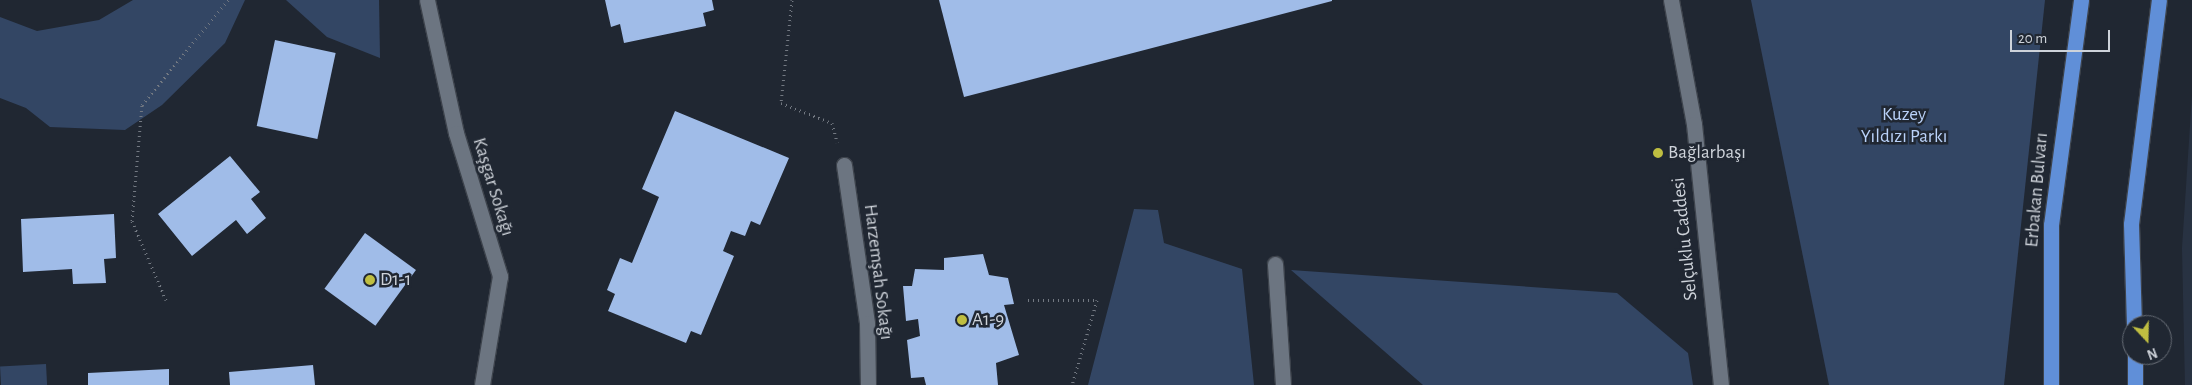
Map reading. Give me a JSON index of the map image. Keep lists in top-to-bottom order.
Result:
{
  "streets": {
    "highway": ["Erbakan Bulvarı"],
    "street": ["Kaşgar Sokağı", "Selçuklu Caddesi", "Harzemşah Sokağı"]
  },
  "parks": ["Kuzey Yıldızı Parkı"],
  "places": ["Bağlarbaşı", "D1-1", "A1-9"],
  "scale_bar": "20 m",
  "north": "bottom"
}
